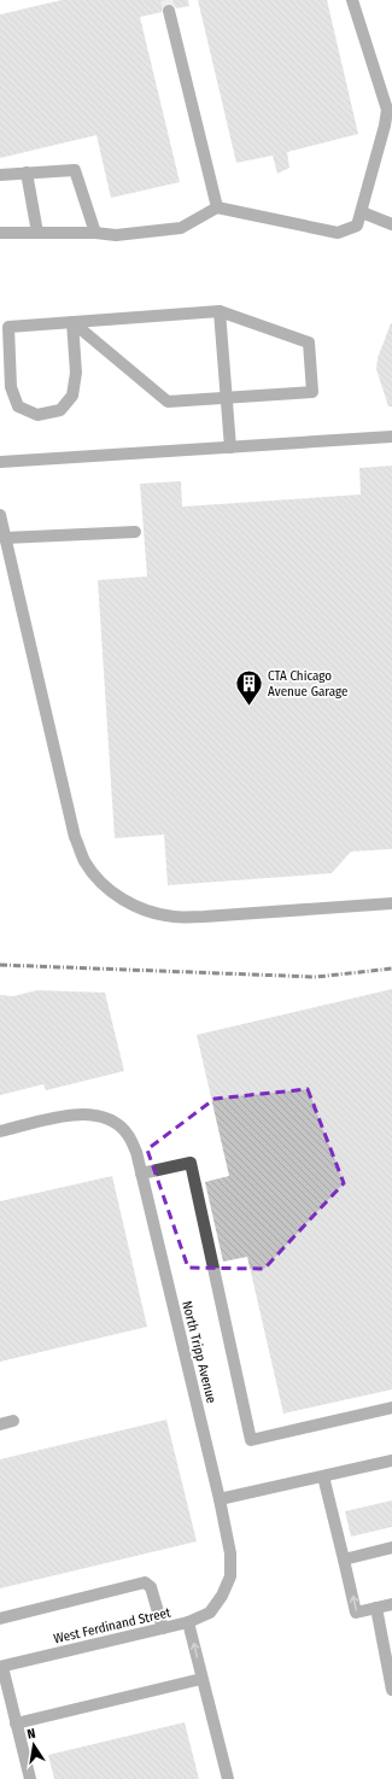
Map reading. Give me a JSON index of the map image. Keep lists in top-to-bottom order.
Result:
{
  "streets": {
    "street": ["North Tripp Avenue", "West Ferdinand Street"]
  },
  "crossings": [
    ["North Tripp Avenue", "West Ferdinand Street"]
  ],
  "places": {
    "building": ["CTA Chicago Avenue Garage"]
  },
  "north": "top"
}
